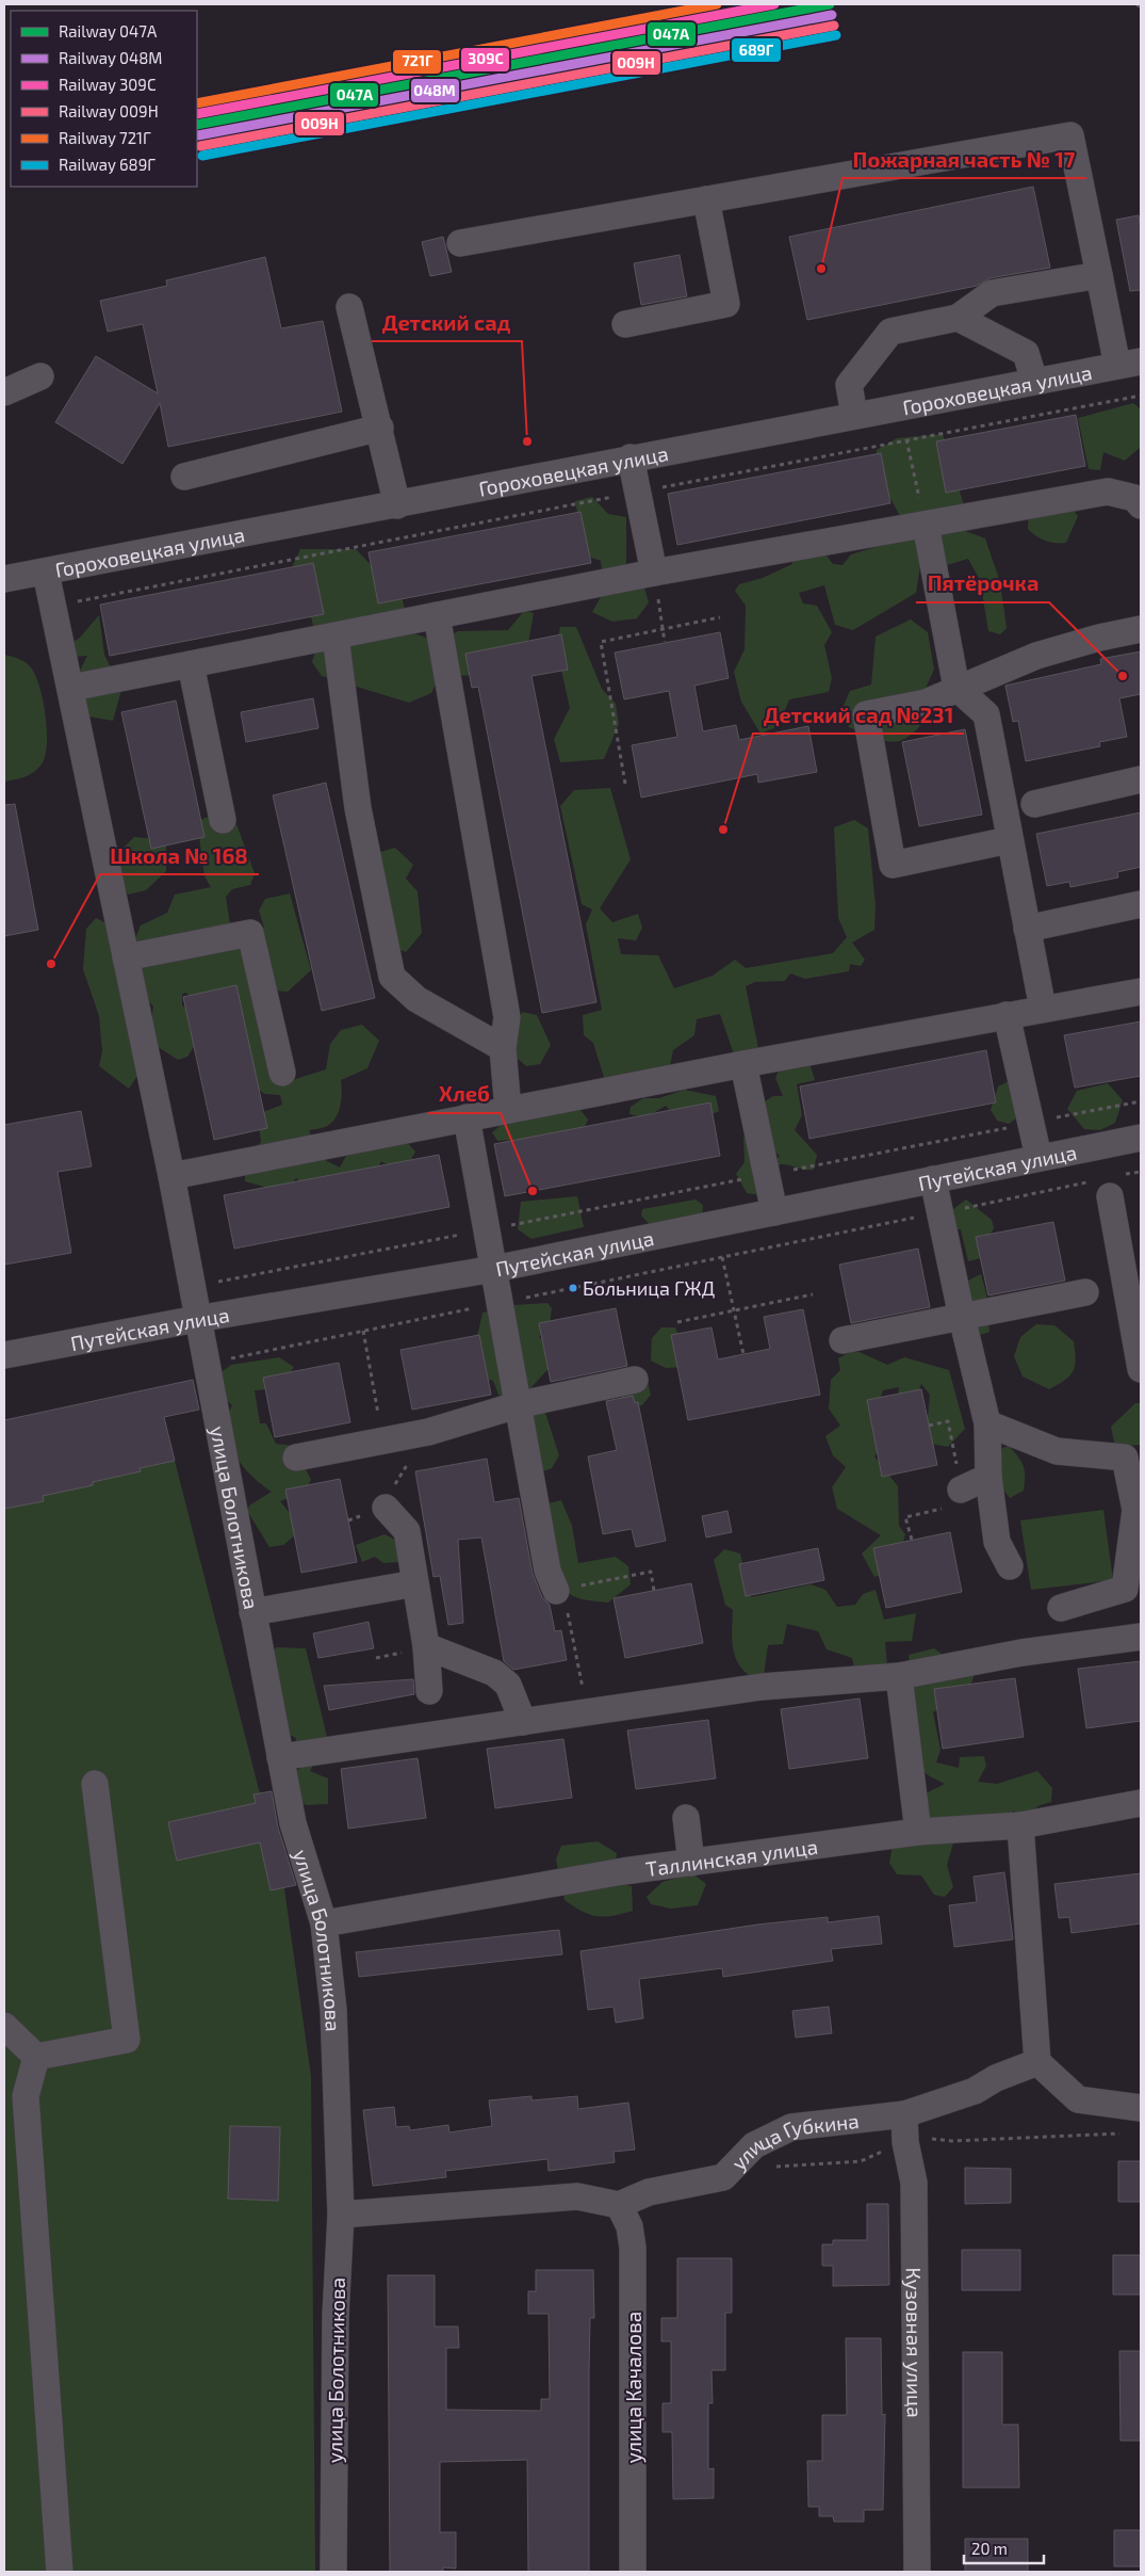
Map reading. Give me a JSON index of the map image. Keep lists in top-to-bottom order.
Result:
{
  "streets": {
    "street": [
      "Гороховецкая улица",
      "Путейская улица",
      "улица Болотникова",
      "Таллинская улица",
      "улица Губкина",
      "Кузовная улица",
      "улица Качалова"
    ]
  },
  "crossings": [
    ["Гороховецкая улица", "улица Болотникова"],
    ["Путейская улица", "улица Болотникова"],
    ["улица Болотникова", "Таллинская улица"],
    ["улица Губкина", "Кузовная улица"],
    ["улица Губкина", "улица Качалова"]
  ],
  "places": [
    "Пожарная часть № 17",
    "Детский сад",
    "Пятёрочка",
    "Детский сад №231",
    "Школа № 168",
    "Хлеб",
    "Больница ГЖД"
  ],
  "lines": [
    "rail line 047А",
    "rail line 309С",
    "rail line 721Г",
    "rail line 048М",
    "rail line 009Н",
    "rail line 689Г"
  ],
  "legend": [
    "Railway 047А",
    "Railway 048М",
    "Railway 309С",
    "Railway 009Н",
    "Railway 721Г",
    "Railway 689Г"
  ],
  "scale_bar": "20 m"
}
